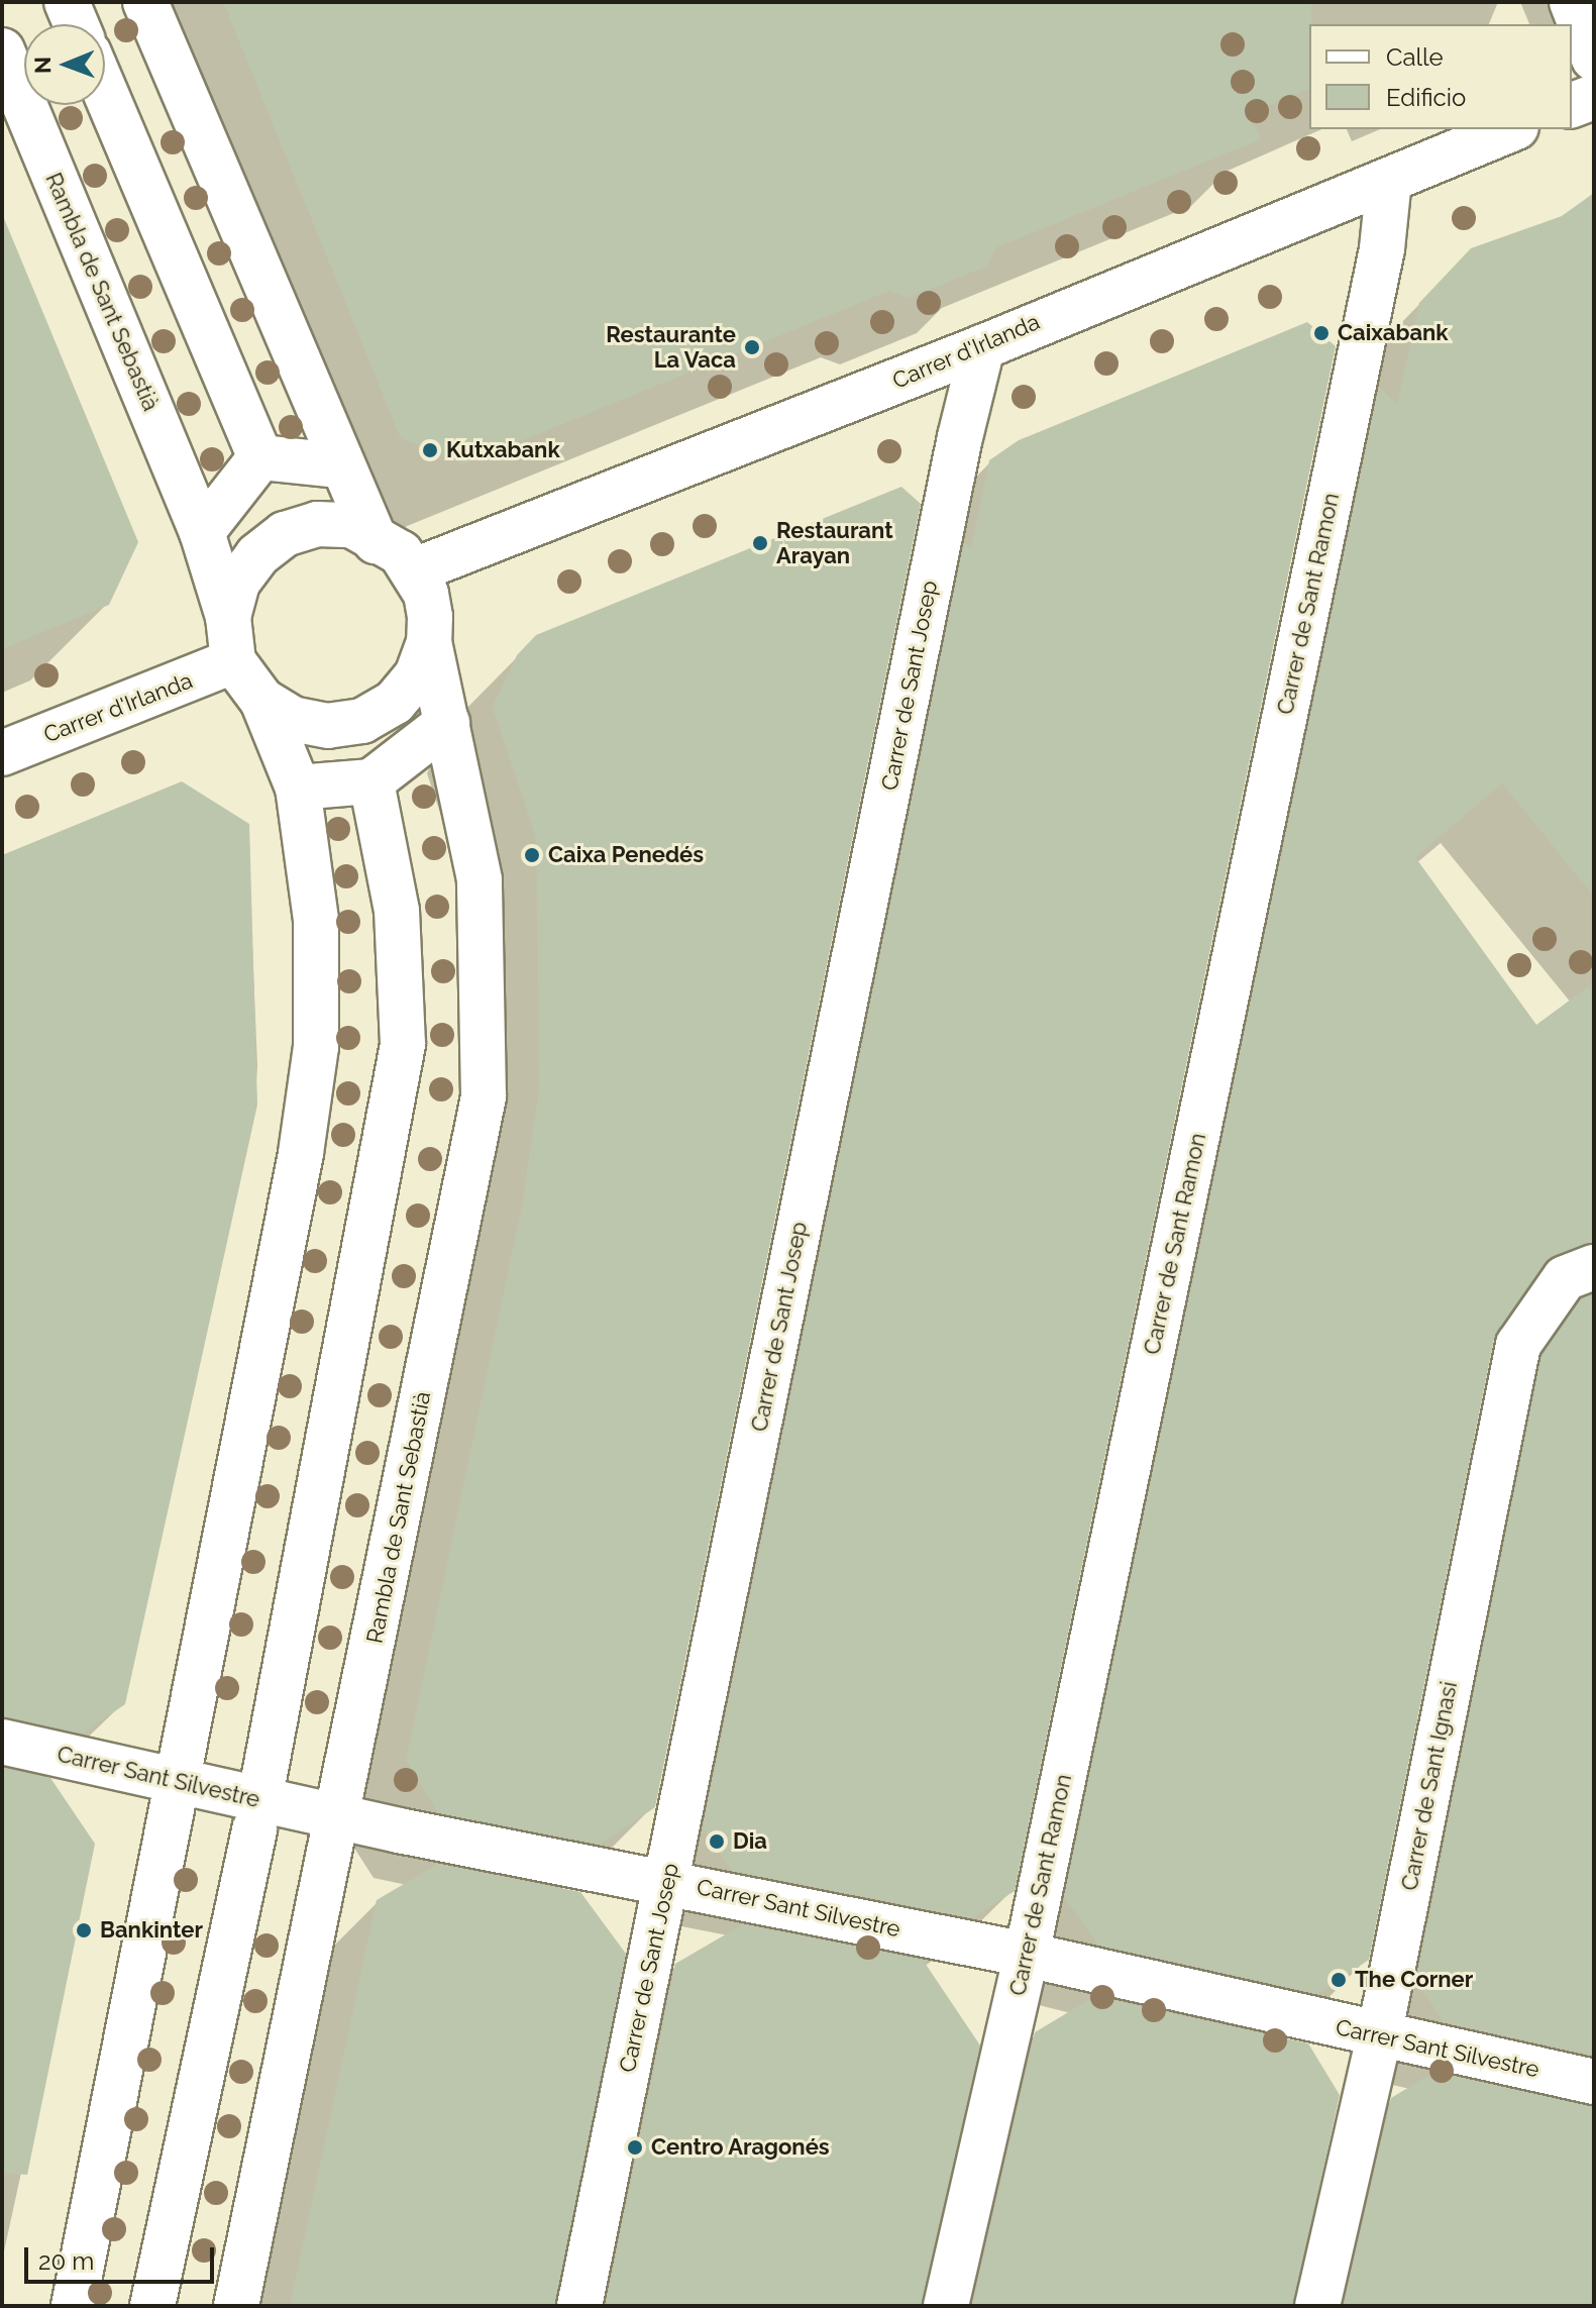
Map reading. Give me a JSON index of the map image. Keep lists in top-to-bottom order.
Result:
{
  "streets": {
    "street": [
      "Rambla de Sant Sebastià",
      "Carrer d'Irlanda",
      "Carrer de Sant Ramon",
      "Carrer de Sant Josep",
      "Carrer Sant Silvestre",
      "Carrer de Sant Ignasi"
    ]
  },
  "crossings": [
    ["Rambla de Sant Sebastià", "Carrer d'Irlanda"],
    ["Rambla de Sant Sebastià", "Carrer Sant Silvestre"],
    ["Carrer d'Irlanda", "Carrer de Sant Ramon"],
    ["Carrer d'Irlanda", "Carrer de Sant Josep"],
    ["Carrer de Sant Ramon", "Carrer Sant Silvestre"],
    ["Carrer de Sant Josep", "Carrer Sant Silvestre"],
    ["Carrer Sant Silvestre", "Carrer de Sant Ignasi"]
  ],
  "places": [
    "Caixabank",
    "Restaurante La Vaca",
    "Kutxabank",
    "Restaurant Arayan",
    "Caixa Penedés",
    "Dia",
    "Bankinter",
    "The Corner",
    "Centro Aragonés"
  ],
  "legend": ["Calle", "Edificio"],
  "scale_bar": "20 m",
  "north": "left"
}
